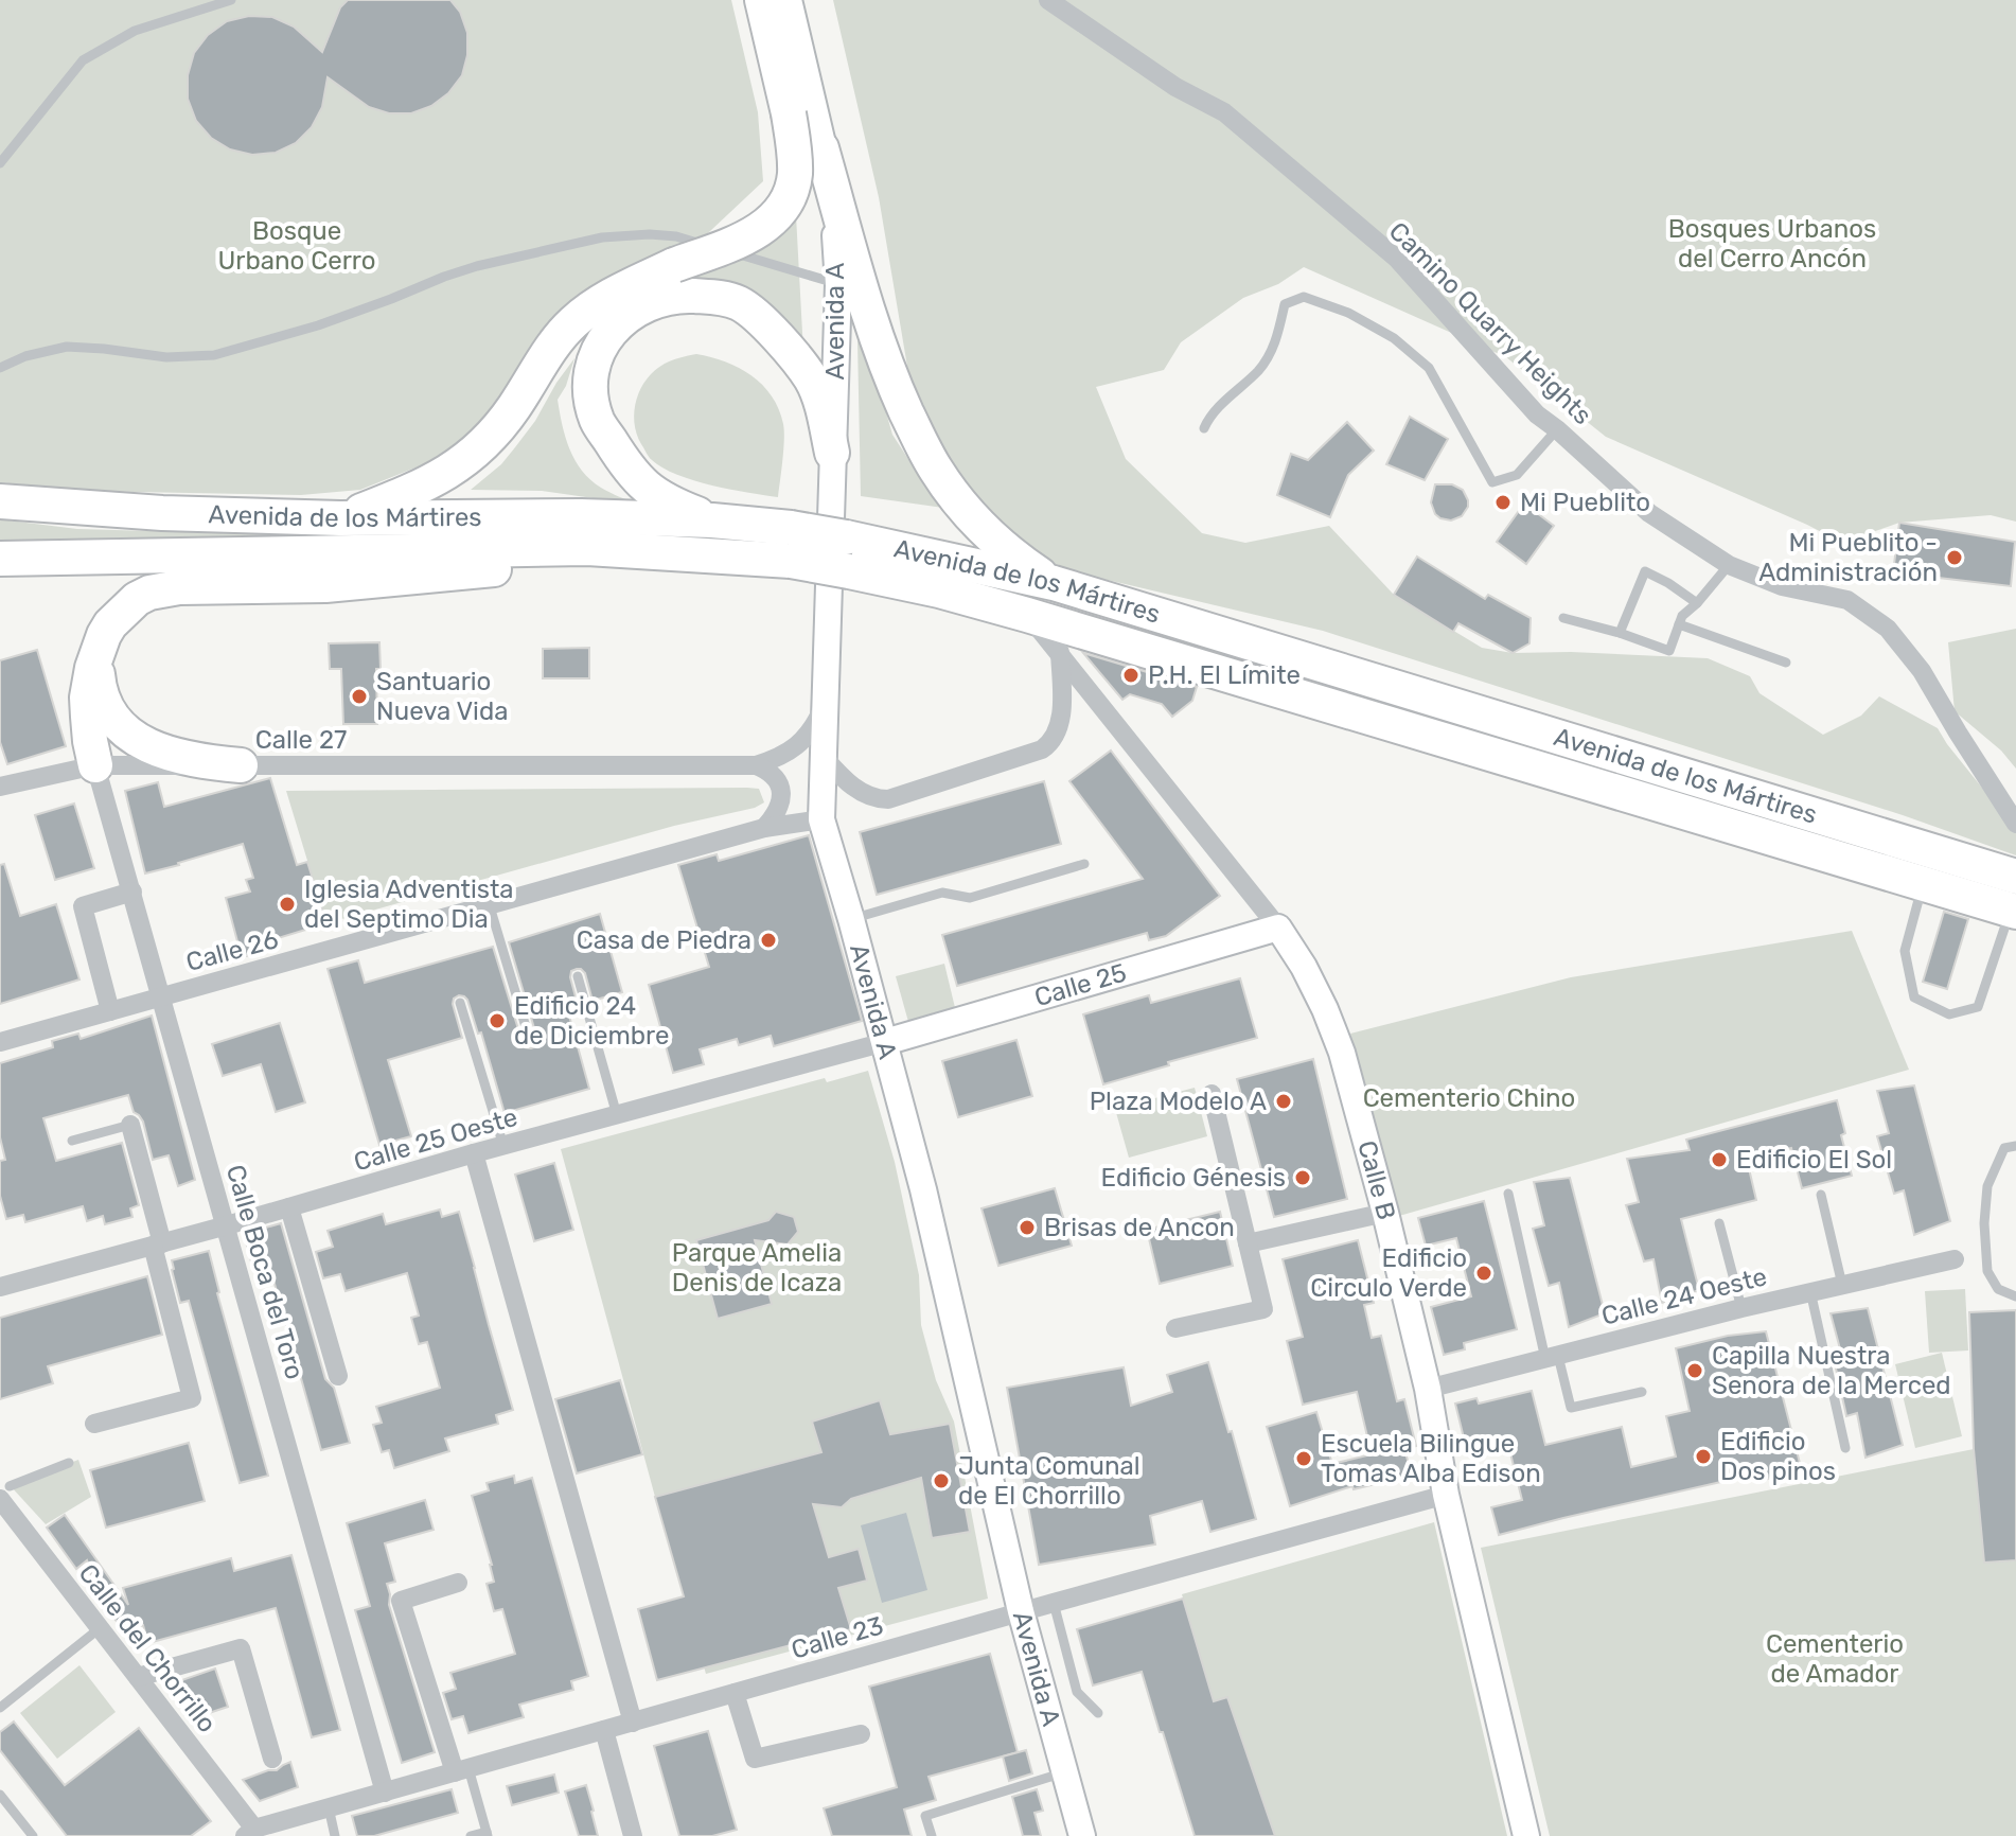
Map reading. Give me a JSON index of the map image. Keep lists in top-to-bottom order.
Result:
{
  "streets": {
    "highway": ["Avenida de los Mártires"],
    "street": [
      "Avenida A",
      "Camino Quarry Heights",
      "Calle 27",
      "Calle 26",
      "Calle 25",
      "Calle 25 Oeste",
      "Calle B",
      "Calle Boca del Toro",
      "Calle 24 Oeste",
      "Calle 23",
      "Calle del Chorrillo"
    ]
  },
  "crossings": [
    ["Avenida A", "Calle 27"],
    ["Avenida A", "Calle 26"],
    ["Avenida A", "Calle 25"],
    ["Avenida A", "Calle 25 Oeste"],
    ["Avenida A", "Calle 23"],
    ["Avenida de los Mártires", "Calle B"],
    ["Calle 27", "Calle Boca del Toro"],
    ["Calle 26", "Calle Boca del Toro"],
    ["Calle 25", "Calle 25 Oeste"],
    ["Calle 25", "Calle B"],
    ["Calle 25 Oeste", "Calle Boca del Toro"],
    ["Calle B", "Calle 24 Oeste"],
    ["Calle B", "Calle 23"],
    ["Calle Boca del Toro", "Calle 23"],
    ["Calle 23", "Calle del Chorrillo"]
  ],
  "parks": [
    "Bosques Urbanos del Cerro Ancón",
    "Bosque Urbano Cerro",
    "Cementerio Chino",
    "Parque Amelia Denis de Icaza",
    "Cementerio de Amador"
  ],
  "places": [
    "Mi Pueblito",
    "Mi Pueblito - Administración",
    "P.H. El Límite",
    "Santuario Nueva Vida",
    "Iglesia Adventista del Septimo Dia",
    "Casa de Piedra",
    "Edificio 24 de Diciembre",
    "Plaza Modelo A",
    "Edificio El Sol",
    "Edificio Génesis",
    "Brisas de Ancon",
    "Edificio Circulo Verde",
    "Capilla Nuestra Senora de la Merced",
    "Edificio Dos pinos",
    "Escuela Bilingue Tomas Alba Edison",
    "Junta Comunal de El Chorrillo"
  ]
}
